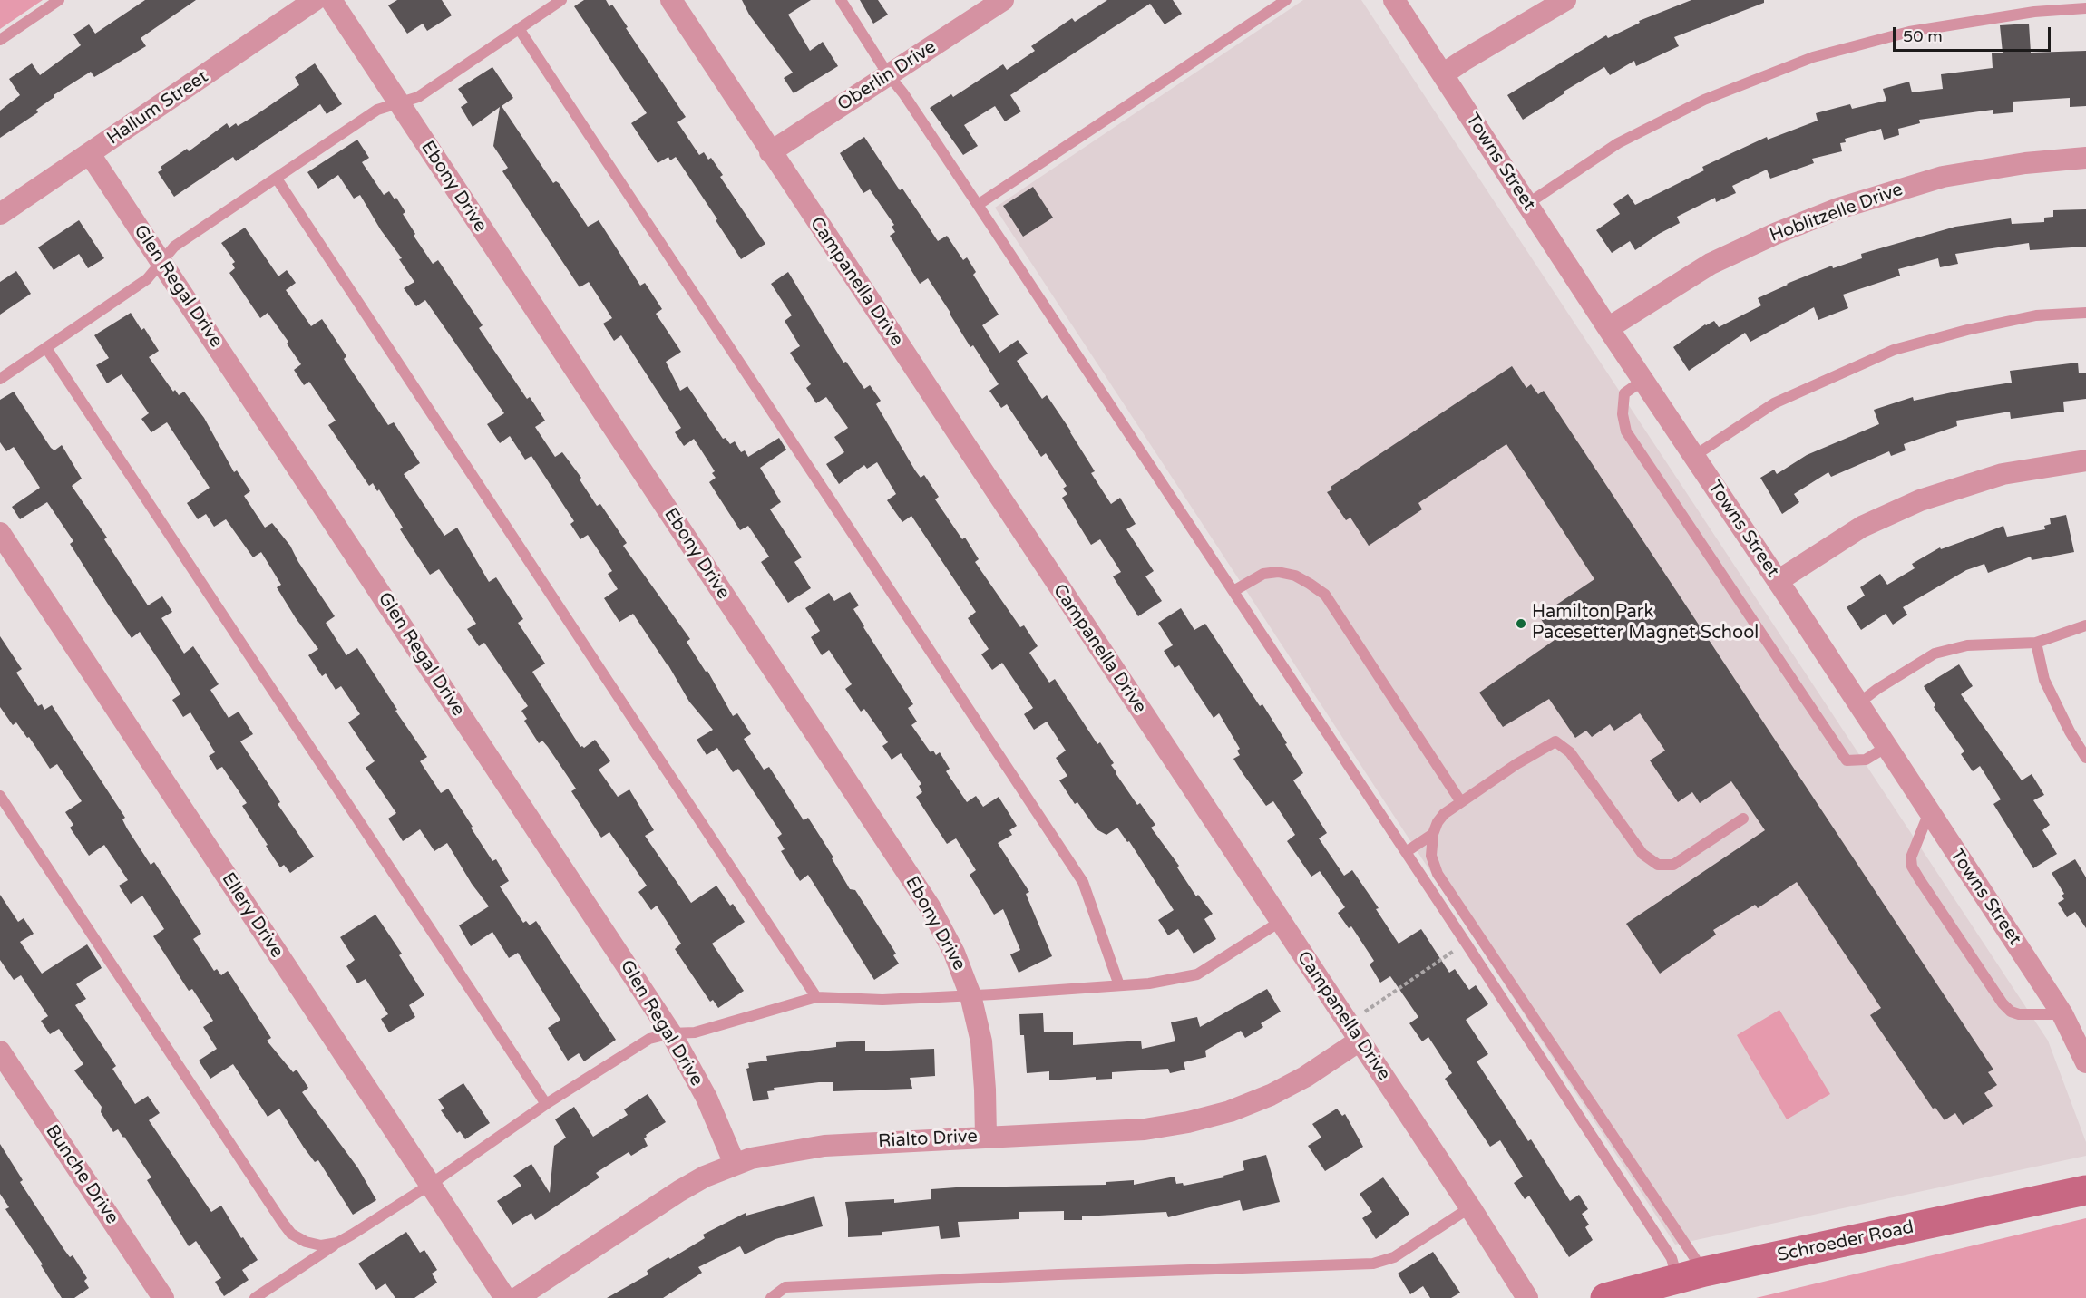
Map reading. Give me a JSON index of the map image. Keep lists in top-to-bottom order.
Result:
{
  "streets": {
    "street": [
      "Oberlin Drive",
      "Hallum Street",
      "Towns Street",
      "Ebony Drive",
      "Hoblitzelle Drive",
      "Campanella Drive",
      "Glen Regal Drive",
      "Ellery Drive",
      "Rialto Drive",
      "Bunche Drive",
      "Schroeder Road"
    ]
  },
  "crossings": [
    ["Oberlin Drive", "Campanella Drive"],
    ["Hallum Street", "Glen Regal Drive"],
    ["Towns Street", "Hoblitzelle Drive"],
    ["Ebony Drive", "Rialto Drive"],
    ["Campanella Drive", "Rialto Drive"],
    ["Glen Regal Drive", "Rialto Drive"]
  ],
  "places": ["Hamilton Park Pacesetter Magnet School"],
  "scale_bar": "50 m"
}
